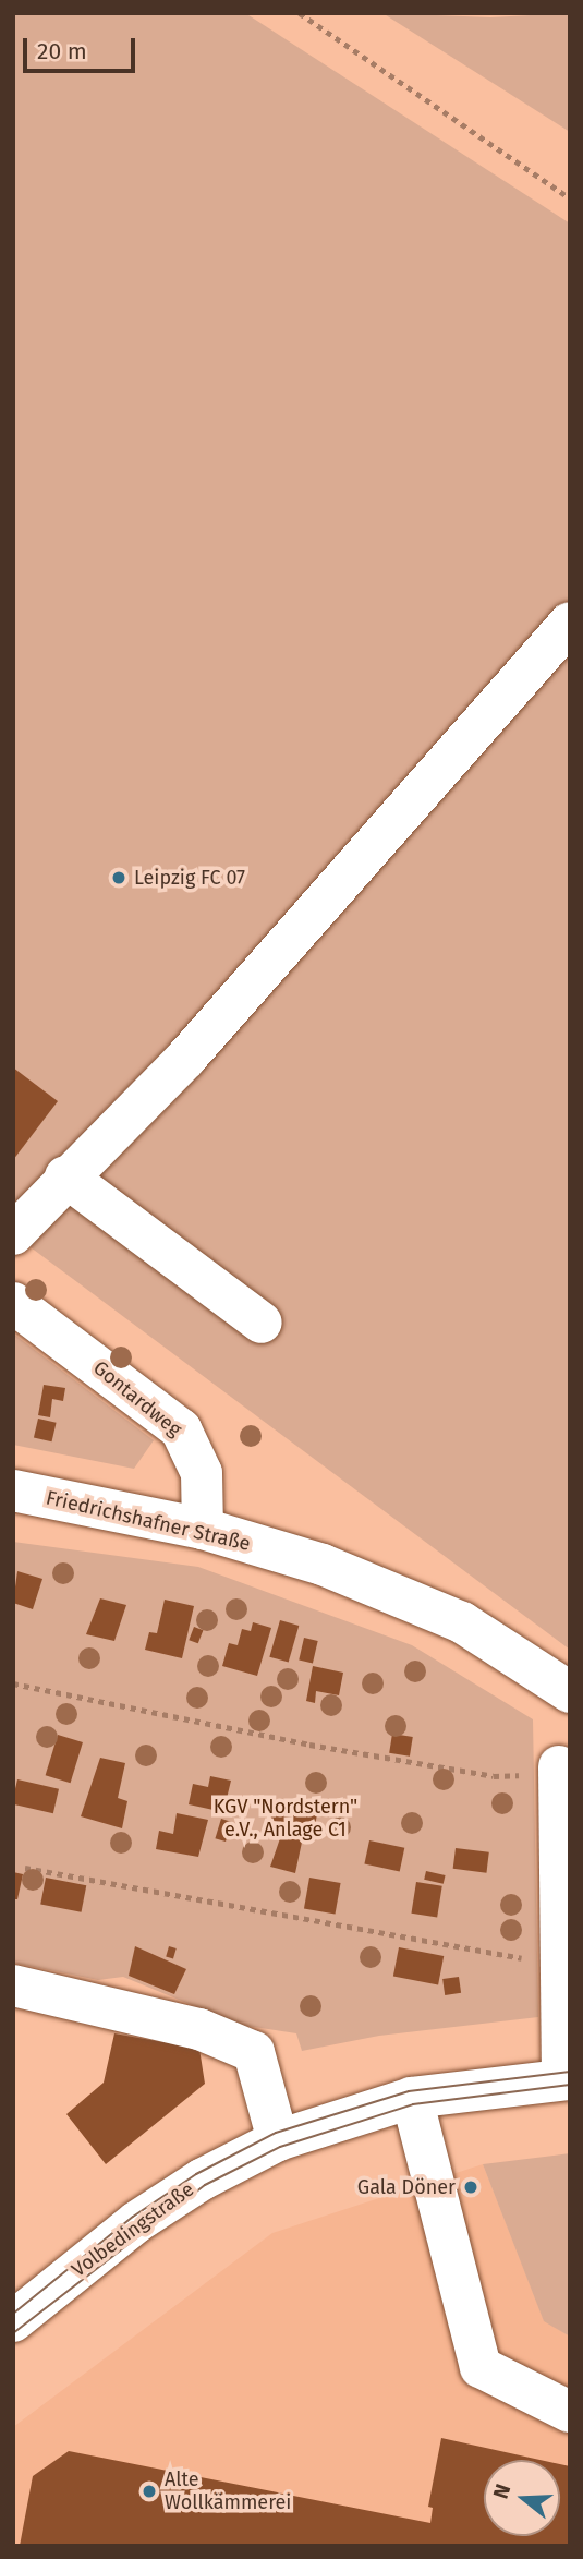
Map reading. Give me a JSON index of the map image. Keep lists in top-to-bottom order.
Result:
{
  "streets": {
    "main road": ["Gontardweg", "Friedrichshafner Straße", "Volbedingstraße"]
  },
  "crossings": [
    ["Gontardweg", "Friedrichshafner Straße"]
  ],
  "parks": ["KGV \"Nordstern\" e.V., Anlage C1"],
  "places": ["Leipzig FC 07", "Gala Döner", "Alte Wollkämmerei"],
  "scale_bar": "20 m",
  "north": "left"
}
